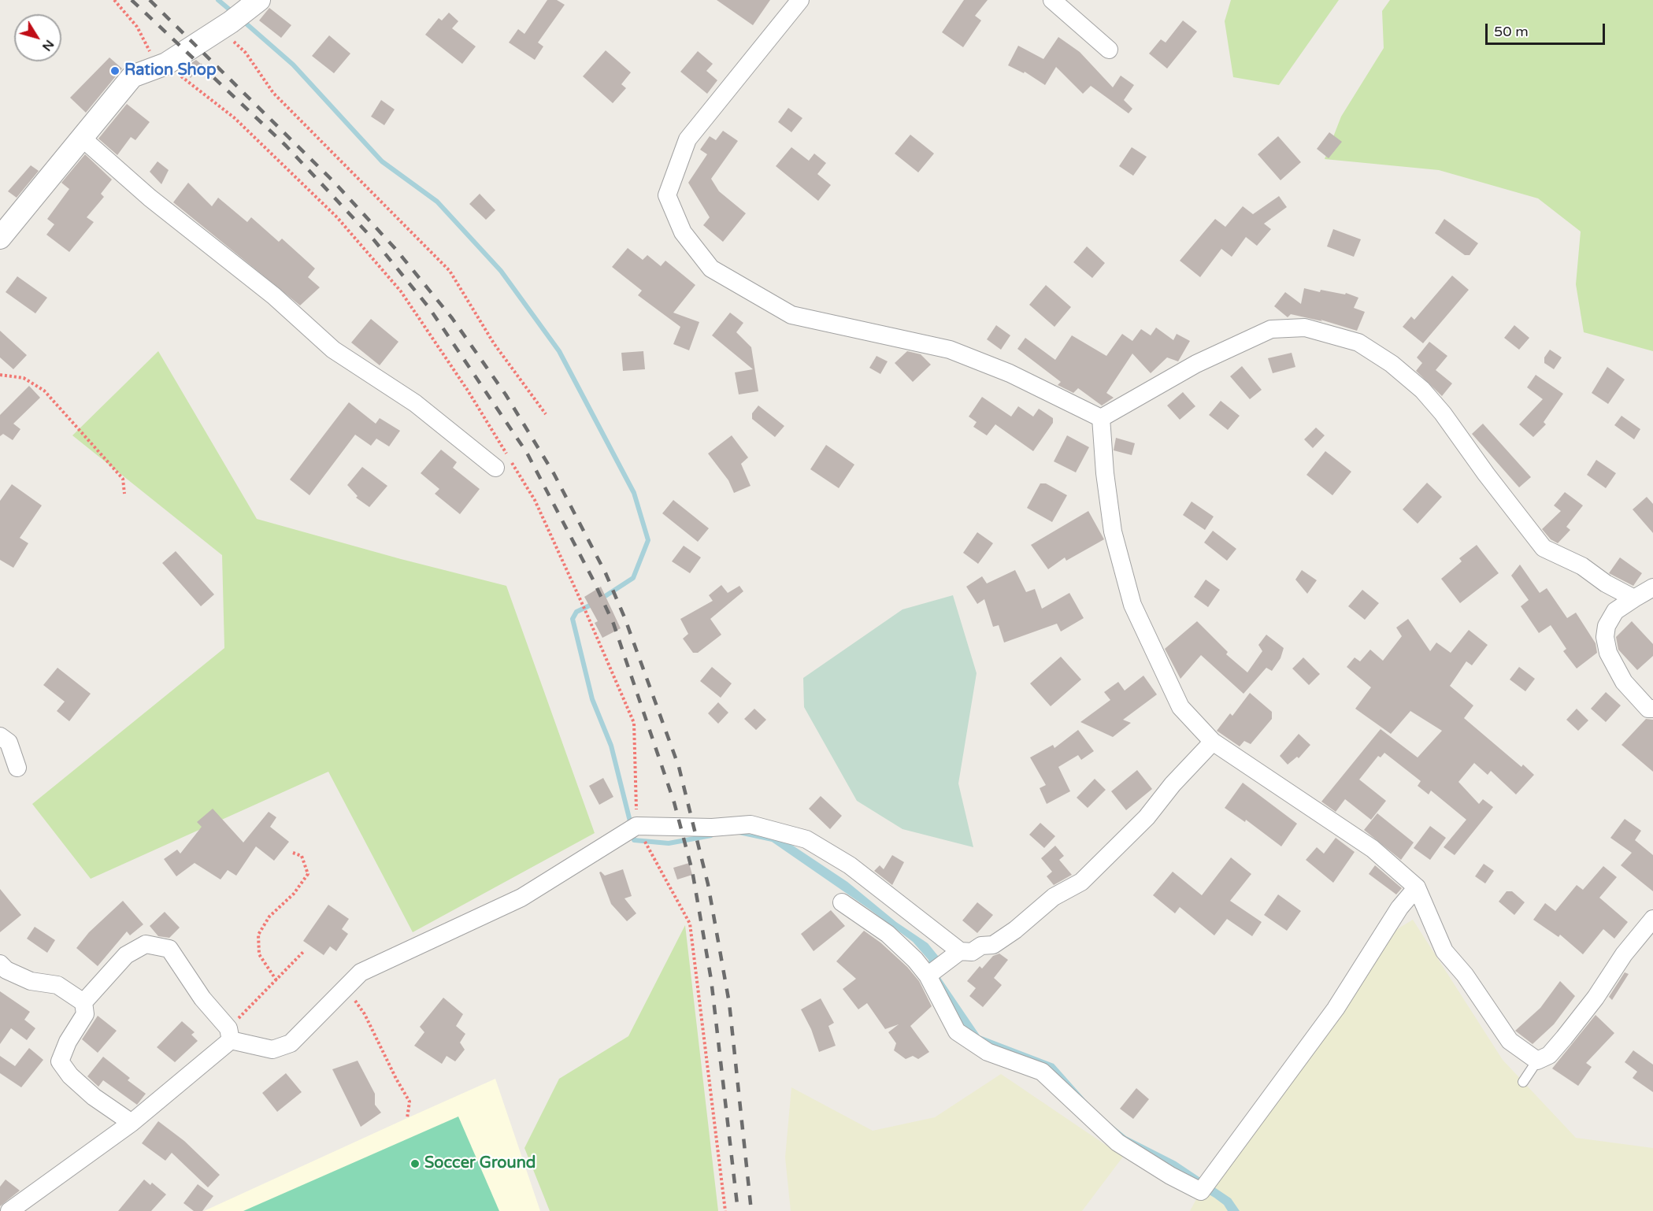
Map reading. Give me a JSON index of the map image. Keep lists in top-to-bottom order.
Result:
{
  "places": ["Ration Shop", "Soccer Ground"],
  "scale_bar": "50 m",
  "north": "bottom right"
}
